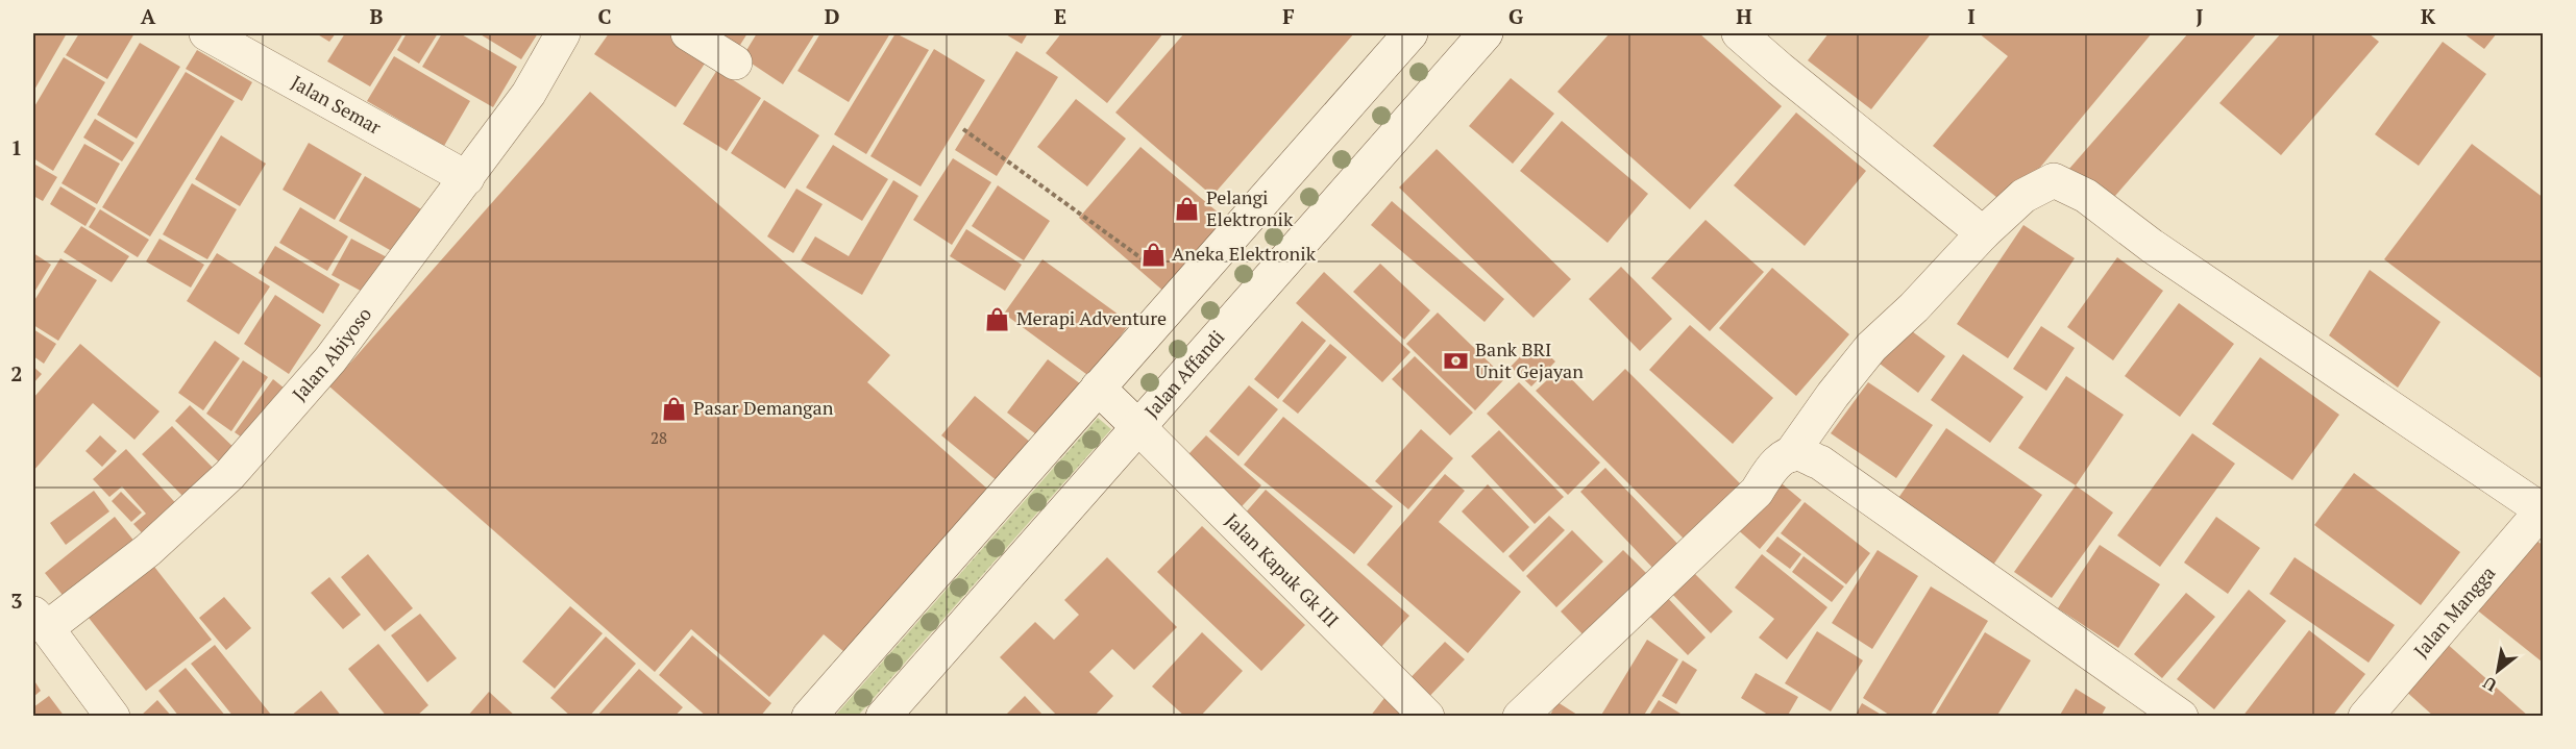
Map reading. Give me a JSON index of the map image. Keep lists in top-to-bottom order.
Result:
{
  "streets": {
    "street": [
      "Jalan Semar",
      "Jalan Abiyoso",
      "Jalan Affandi",
      "Jalan Kapuk Gk III",
      "Jalan Mangga"
    ]
  },
  "crossings": [
    ["Jalan Semar", "Jalan Abiyoso"],
    ["Jalan Affandi", "Jalan Kapuk Gk III"]
  ],
  "places": {
    "shop": [
      "Pelangi Elektronik",
      "Aneka Elektronik",
      "Merapi Adventure",
      "Pasar Demangan"
    ],
    "bank": ["Bank BRI Unit Gejayan"]
  },
  "house_numbers": ["28"],
  "north": "bottom left",
  "grid": {
    "columns": [
      "A",
      "B",
      "C",
      "D",
      "E",
      "F",
      "G",
      "H",
      "I",
      "J",
      "K"
    ],
    "rows": ["1", "2", "3"]
  }
}
